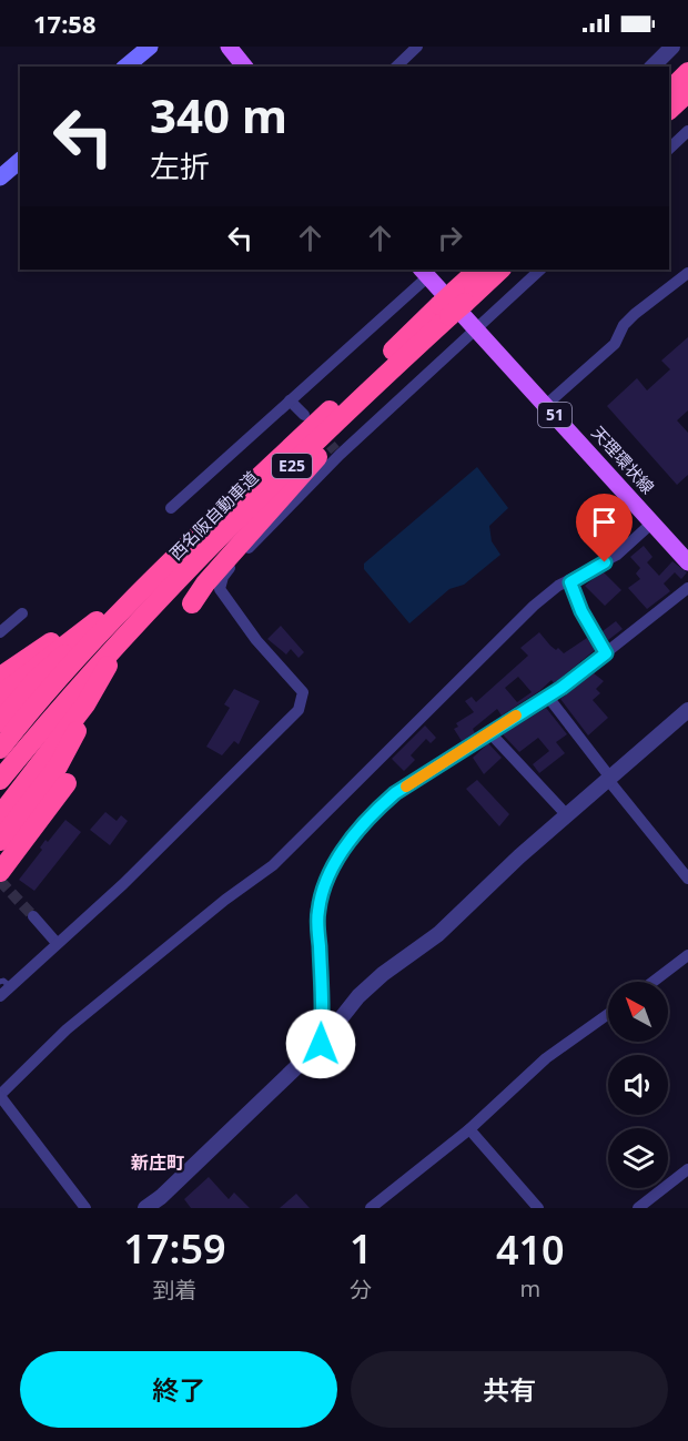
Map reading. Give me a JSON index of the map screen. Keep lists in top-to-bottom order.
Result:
{
  "streets": {
    "highway": ["E25", "西名阪自動車道"],
    "main road": ["51", "天理環状線"]
  },
  "crossings": [
    ["E25", "西名阪自動車道"]
  ],
  "districts": ["新庄町"],
  "north": "top left",
  "page": {
    "status": "17:58",
    "turn": ["340 m", "左折"],
    "eta": [
      "17:59",
      "到着",
      "1",
      "分",
      "410",
      "m"
    ],
    "buttons": ["終了", "共有"]
  }
}
